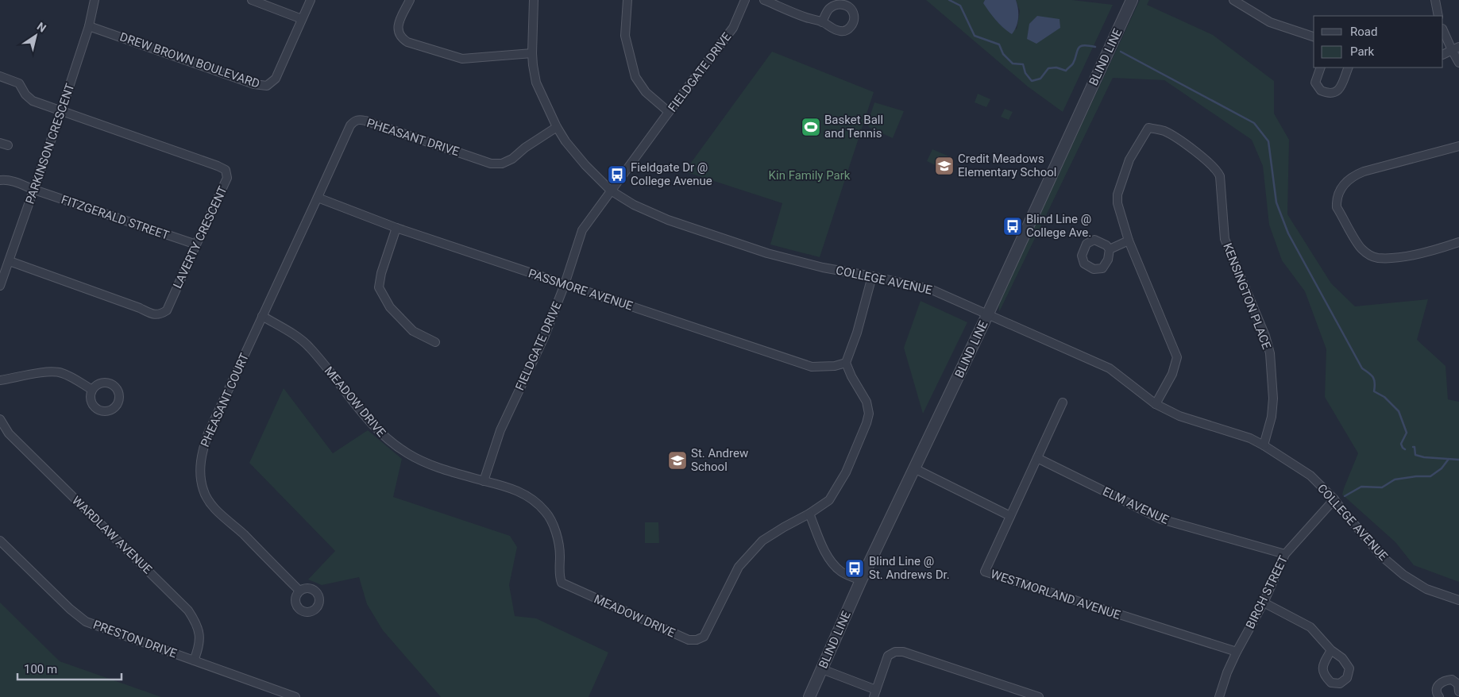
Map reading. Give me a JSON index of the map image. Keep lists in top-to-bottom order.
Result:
{
  "streets": {
    "street": [
      "BLIND LINE",
      "DREW BROWN BOULEVARD",
      "FIELDGATE DRIVE",
      "PHEASANT DRIVE",
      "PARKINSON CRESCENT",
      "FITZGERALD STREET",
      "LAVERTY CRESCENT",
      "COLLEGE AVENUE",
      "PASSMORE AVENUE",
      "KENSINGTON PLACE",
      "PHEASANT COURT",
      "MEADOW DRIVE",
      "ELM AVENUE",
      "WARDLAW AVENUE",
      "BIRCH STREET",
      "WESTMORLAND AVENUE",
      "PRESTON DRIVE"
    ]
  },
  "crossings": [
    ["BLIND LINE", "COLLEGE AVENUE"],
    ["DREW BROWN BOULEVARD", "PARKINSON CRESCENT"],
    ["FIELDGATE DRIVE", "COLLEGE AVENUE"],
    ["FIELDGATE DRIVE", "PASSMORE AVENUE"],
    ["FIELDGATE DRIVE", "MEADOW DRIVE"],
    ["PHEASANT DRIVE", "COLLEGE AVENUE"],
    ["PHEASANT DRIVE", "PASSMORE AVENUE"],
    ["PHEASANT DRIVE", "PHEASANT COURT"],
    ["PHEASANT DRIVE", "MEADOW DRIVE"],
    ["PARKINSON CRESCENT", "FITZGERALD STREET"],
    ["PARKINSON CRESCENT", "LAVERTY CRESCENT"],
    ["FITZGERALD STREET", "LAVERTY CRESCENT"],
    ["COLLEGE AVENUE", "KENSINGTON PLACE"],
    ["COLLEGE AVENUE", "BIRCH STREET"],
    ["PASSMORE AVENUE", "MEADOW DRIVE"],
    ["PHEASANT COURT", "MEADOW DRIVE"],
    ["ELM AVENUE", "BIRCH STREET"],
    ["ELM AVENUE", "WESTMORLAND AVENUE"],
    ["WARDLAW AVENUE", "PRESTON DRIVE"],
    ["BIRCH STREET", "WESTMORLAND AVENUE"]
  ],
  "parks": ["Kin Family Park"],
  "places": {
    "sports": ["Basket Ball and Tennis"],
    "school or university": ["Credit Meadows Elementary School", "St. Andrew School"],
    "bus stop": ["Fieldgate Dr @ College Avenue", "Blind Line @ College Ave.", "Blind Line @ St. Andrews Dr."]
  },
  "legend": ["Road", "Park"],
  "scale_bar": "100 m",
  "north": "top right"
}
